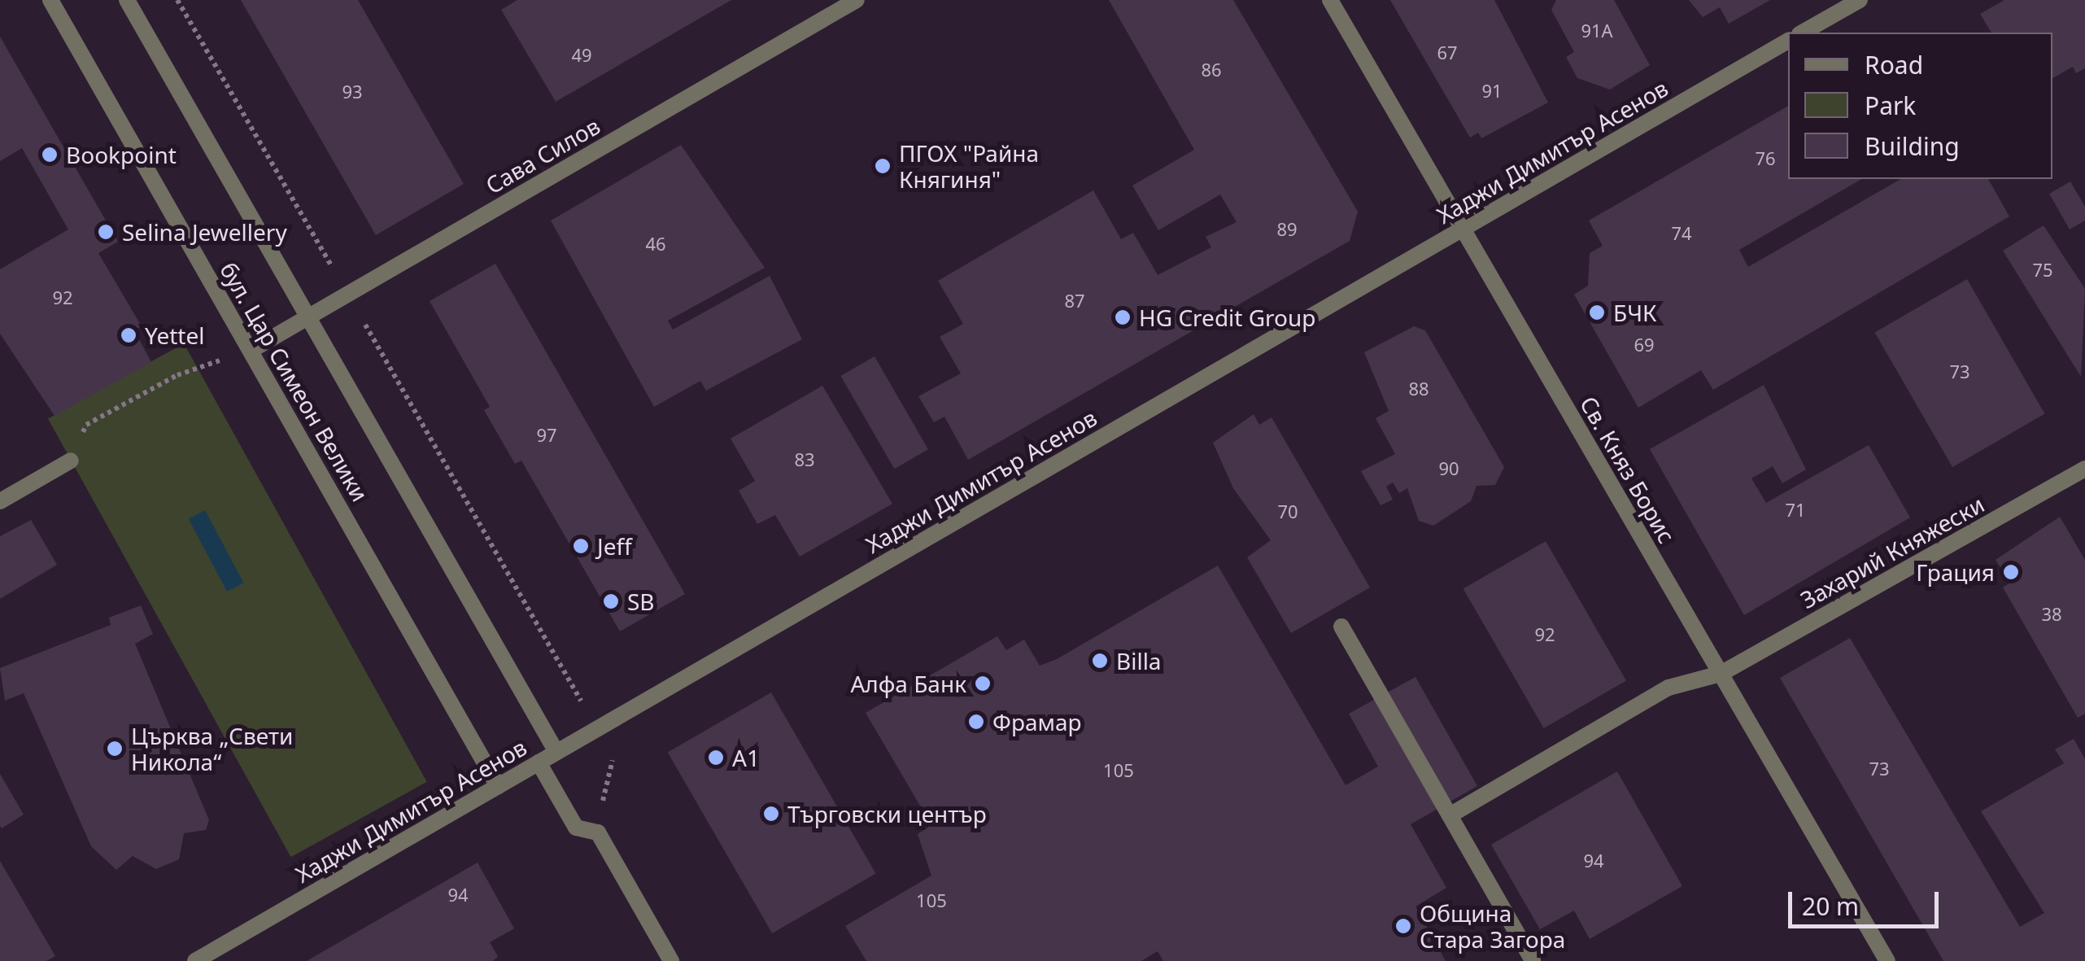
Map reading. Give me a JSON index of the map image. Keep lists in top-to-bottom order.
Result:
{
  "streets": {
    "street": [
      "Хаджи Димитър Асенов",
      "Сава Силов",
      "бул. Цар Симеон Велики",
      "Св. Княз Борис",
      "Захарий Княжески"
    ]
  },
  "crossings": [
    ["Хаджи Димитър Асенов", "бул. Цар Симеон Велики"],
    ["Хаджи Димитър Асенов", "Св. Княз Борис"],
    ["Сава Силов", "бул. Цар Симеон Велики"],
    ["Св. Княз Борис", "Захарий Княжески"]
  ],
  "places": [
    "Bookpoint",
    "ПГОХ \"Райна Княгиня\"",
    "Selina Jewellery",
    "БЧК",
    "HG Credit Group",
    "Yettel",
    "Jeff",
    "Грация",
    "SB",
    "Billa",
    "Алфа Банк",
    "Фрамар",
    "Църква „Свети Никола“",
    "A1",
    "Търговски център",
    "Община Стара Загора"
  ],
  "house_numbers": [
    "91A",
    "67",
    "49",
    "86",
    "91",
    "93",
    "76",
    "89",
    "74",
    "46",
    "75",
    "92",
    "87",
    "69",
    "73",
    "88",
    "97",
    "83",
    "90",
    "71",
    "70",
    "38",
    "92",
    "73",
    "105",
    "94",
    "94",
    "105"
  ],
  "legend": ["Road", "Park", "Building"],
  "scale_bar": "20 m"
}
